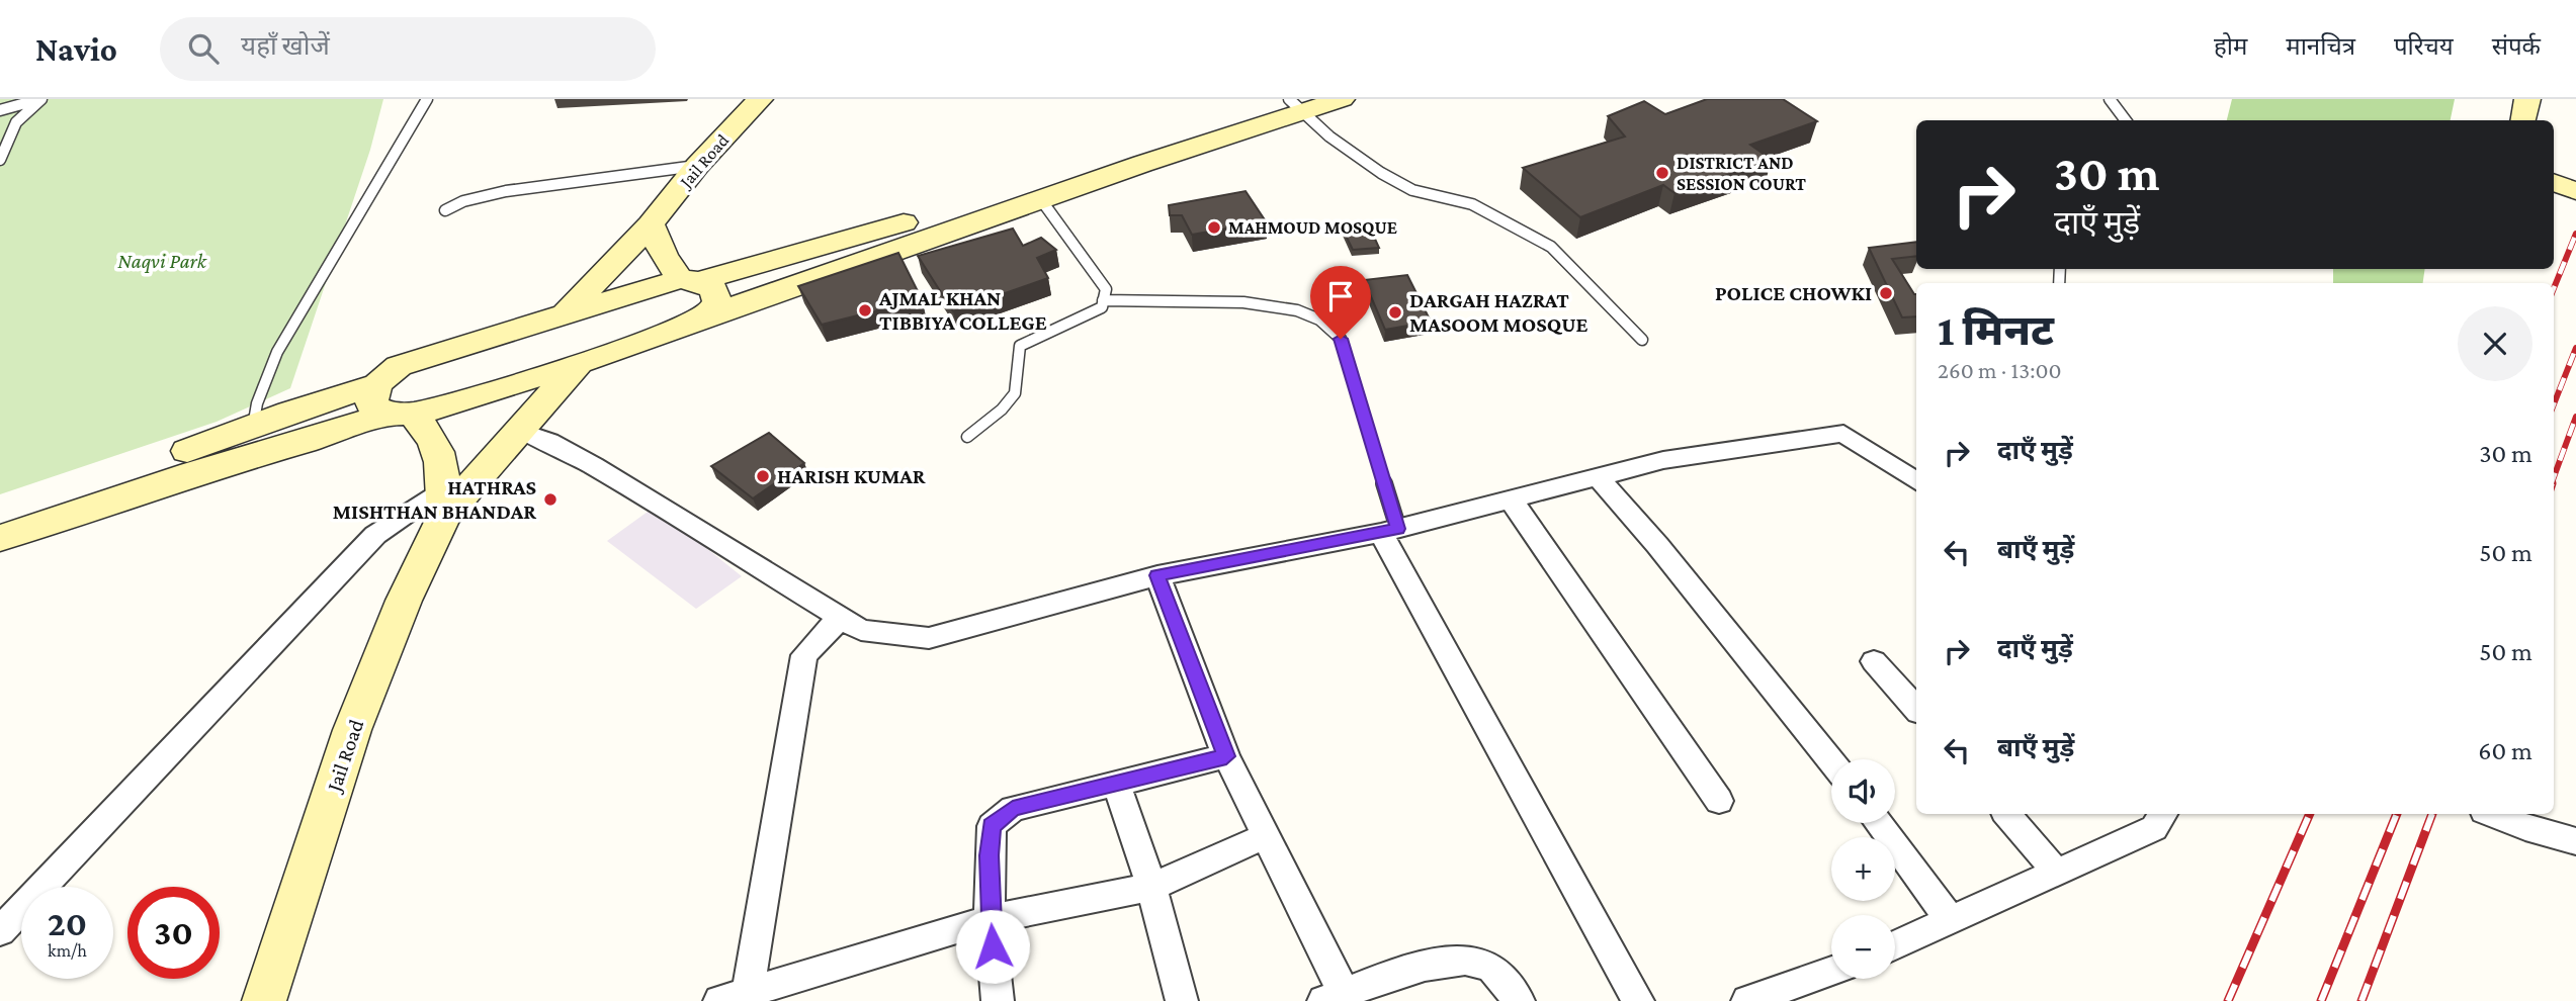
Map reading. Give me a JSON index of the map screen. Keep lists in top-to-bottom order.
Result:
{
  "streets": {
    "main road": ["Jail Road"]
  },
  "parks": ["Naqvi Park"],
  "places": [
    "DISTRICT AND SESSION COURT",
    "MAHMOUD MOSQUE",
    "POLICE CHOWKI",
    "AJMAL KHAN TIBBIYA COLLEGE",
    "DARGAH HAZRAT MASOOM MOSQUE",
    "HARISH KUMAR",
    "HATHRAS MISHTHAN BHANDAR"
  ],
  "page": {
    "header": "Navio",
    "search": "यहाँ खोजें",
    "nav": [
      "होम",
      "मानचित्र",
      "परिचय",
      "संपर्क"
    ],
    "turn": ["30 m", "दाएँ मुड़ें"],
    "heading": ["1 मिनट", "260 m · 13:00"],
    "list": [
      {
        "name": "दाएँ मुड़ें",
        "value": "30 m"
      },
      {
        "name": "बाएँ मुड़ें",
        "value": "50 m"
      },
      {
        "name": "दाएँ मुड़ें",
        "value": "50 m"
      },
      {
        "name": "बाएँ मुड़ें",
        "value": "60 m"
      }
    ],
    "map_buttons": ["+", "−"],
    "speed": "20 km/h",
    "limit": "30"
  }
}
